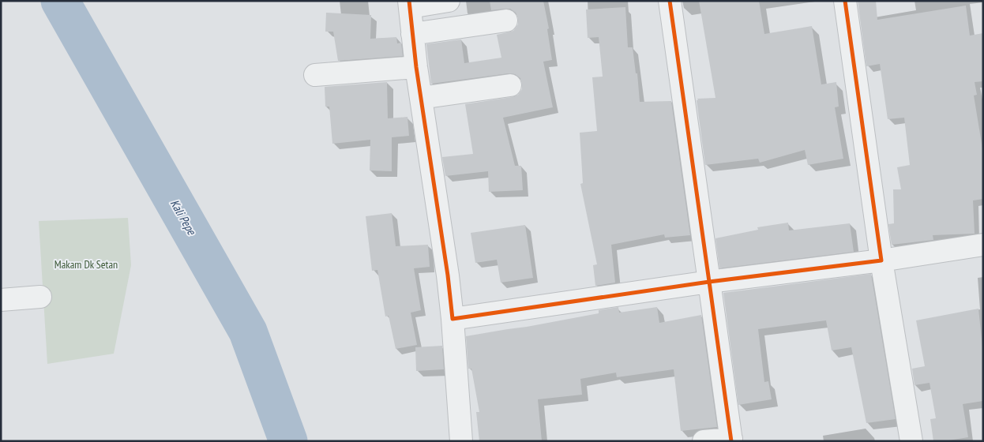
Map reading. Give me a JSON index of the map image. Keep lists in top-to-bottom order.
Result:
{
  "water": ["Kali Pepe"],
  "parks": ["Makam Dk Setan"]
}
